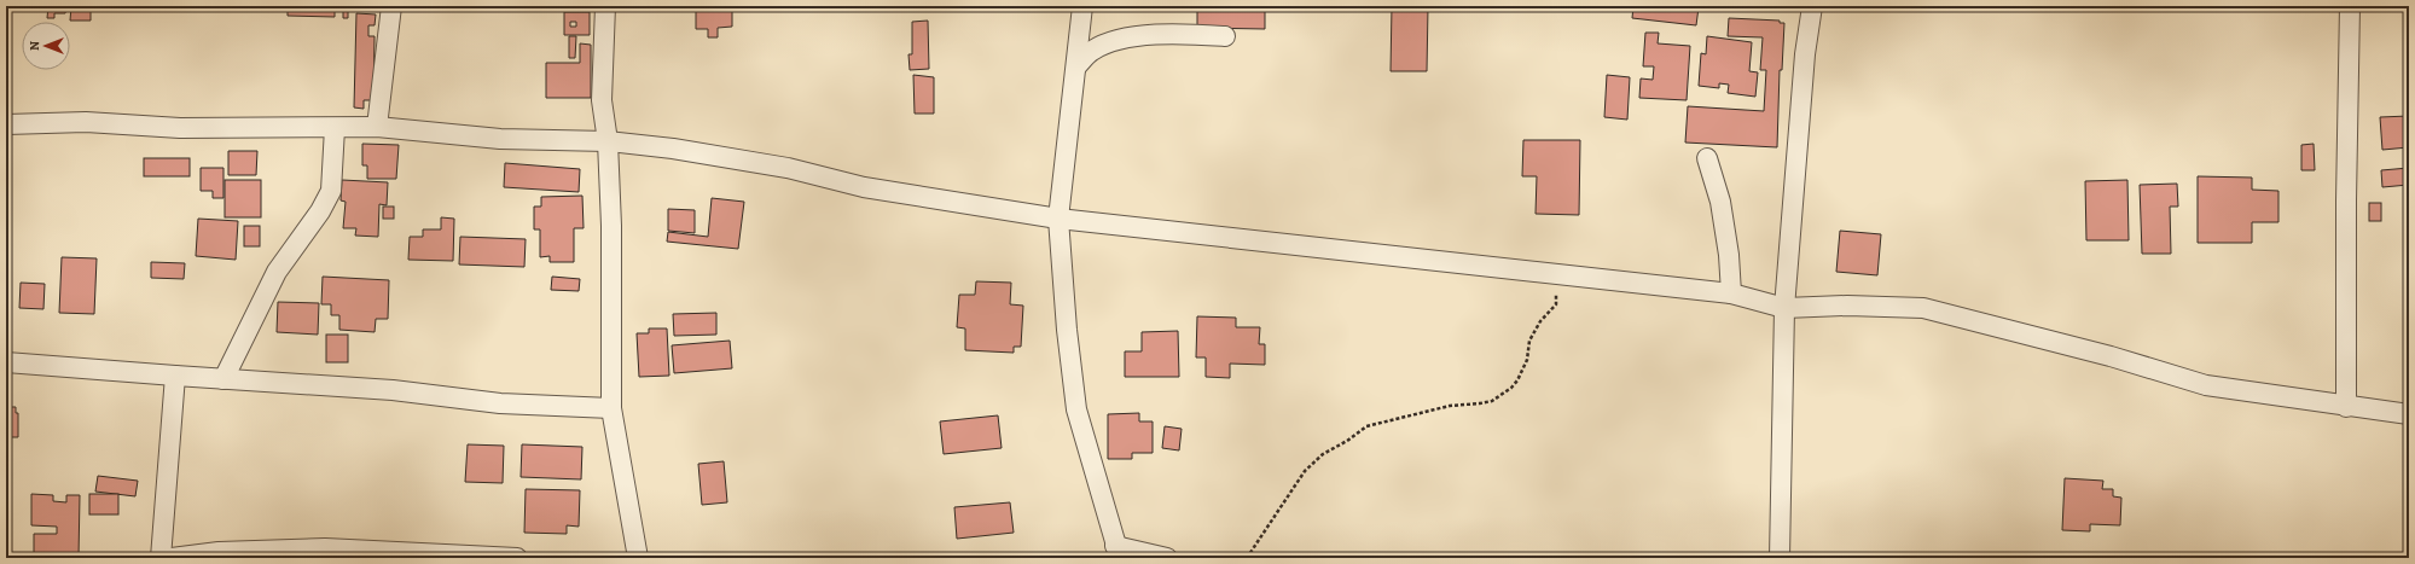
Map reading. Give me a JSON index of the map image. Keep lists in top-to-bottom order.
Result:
{
  "north": "left"
}
